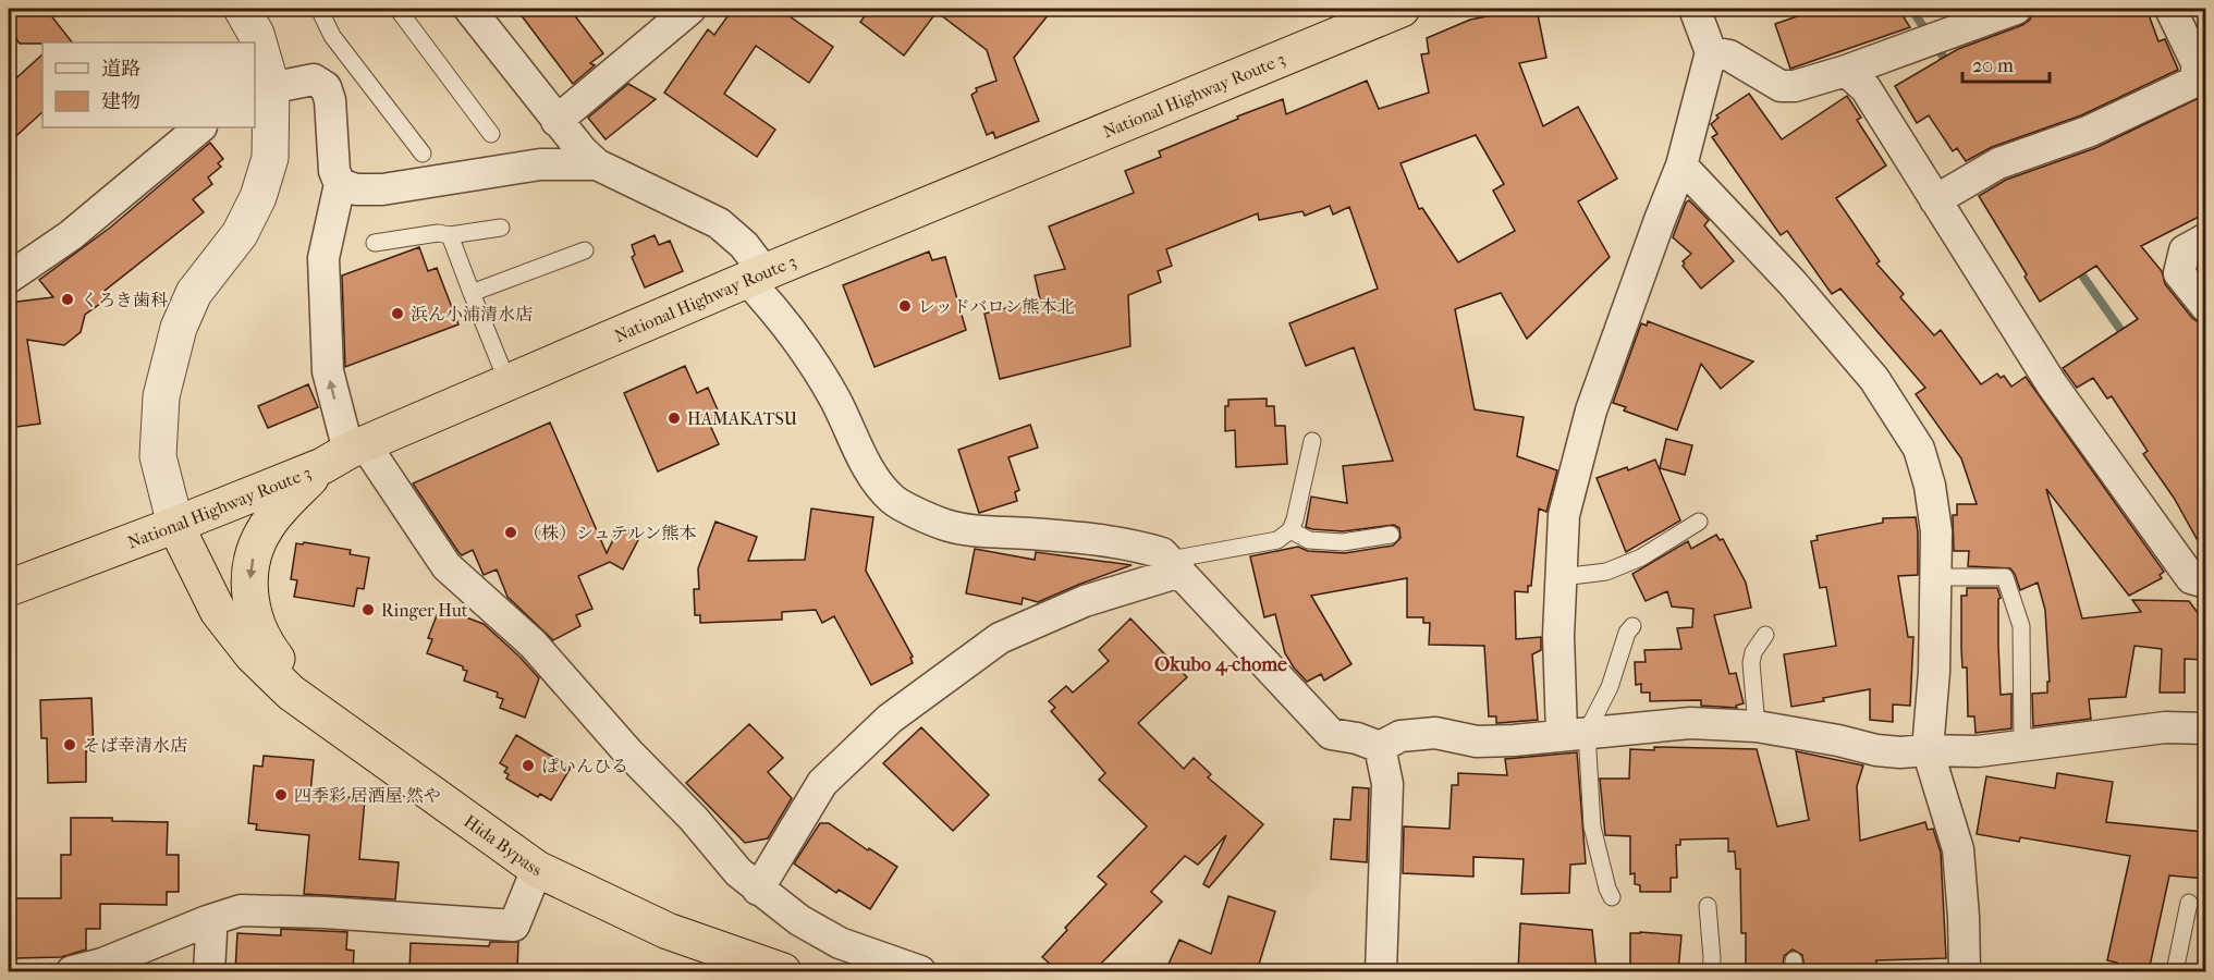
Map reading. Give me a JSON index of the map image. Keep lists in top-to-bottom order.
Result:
{
  "streets": {
    "highway": ["National Highway Route 3", "Hida Bypass"]
  },
  "crossings": [
    ["National Highway Route 3", "Hida Bypass"]
  ],
  "districts": ["Okubo 4-chome"],
  "places": [
    "くろき歯科",
    "レッドバロン熊本北",
    "浜ん小浦清水店",
    "HAMAKATSU",
    "（株）シュテルン熊本",
    "Ringer Hut",
    "そば幸清水店",
    "ぱいんひる",
    "四季彩 居酒屋 然や"
  ],
  "legend": ["道路", "建物"],
  "scale_bar": "20 m"
}
